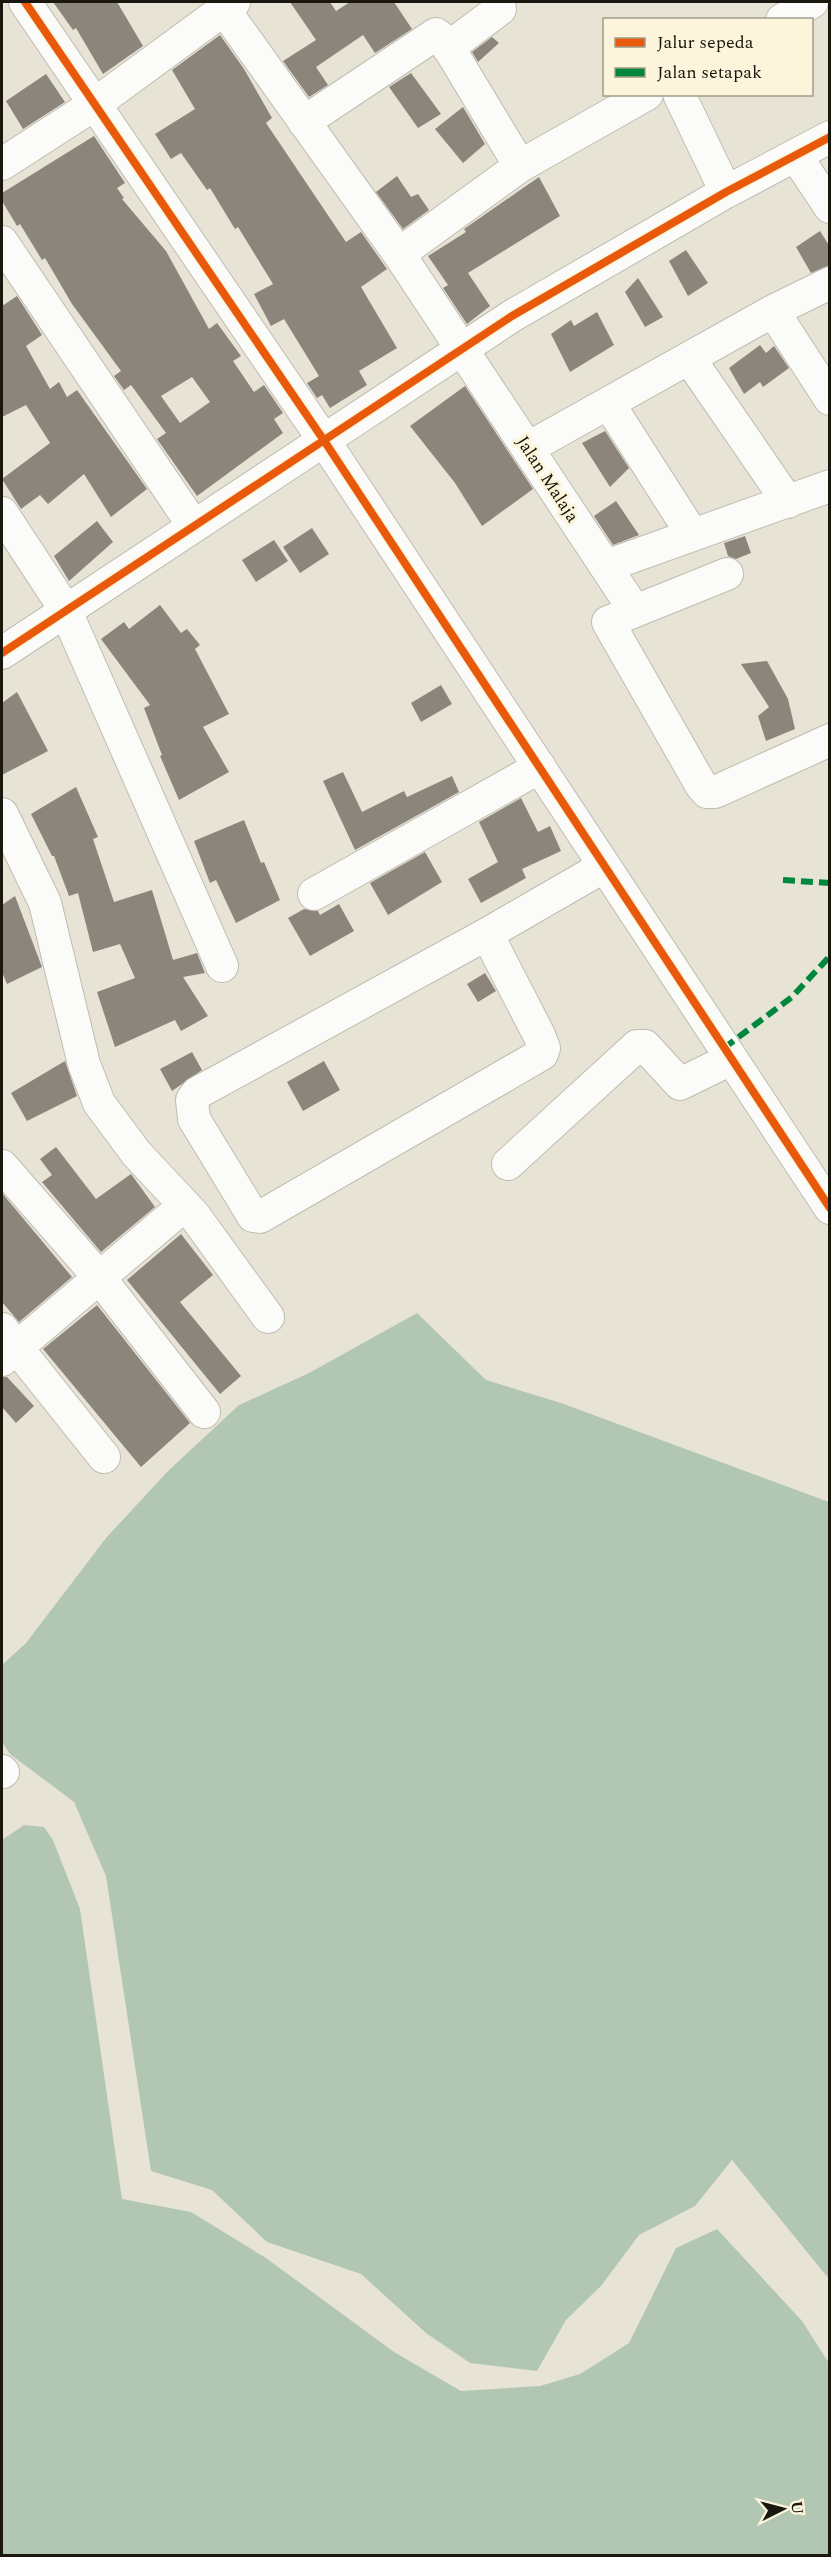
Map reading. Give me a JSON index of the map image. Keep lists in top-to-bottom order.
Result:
{
  "streets": {
    "street": ["Jalan Malaja"]
  },
  "legend": ["Jalur sepeda", "Jalan setapak"],
  "north": "right"
}
